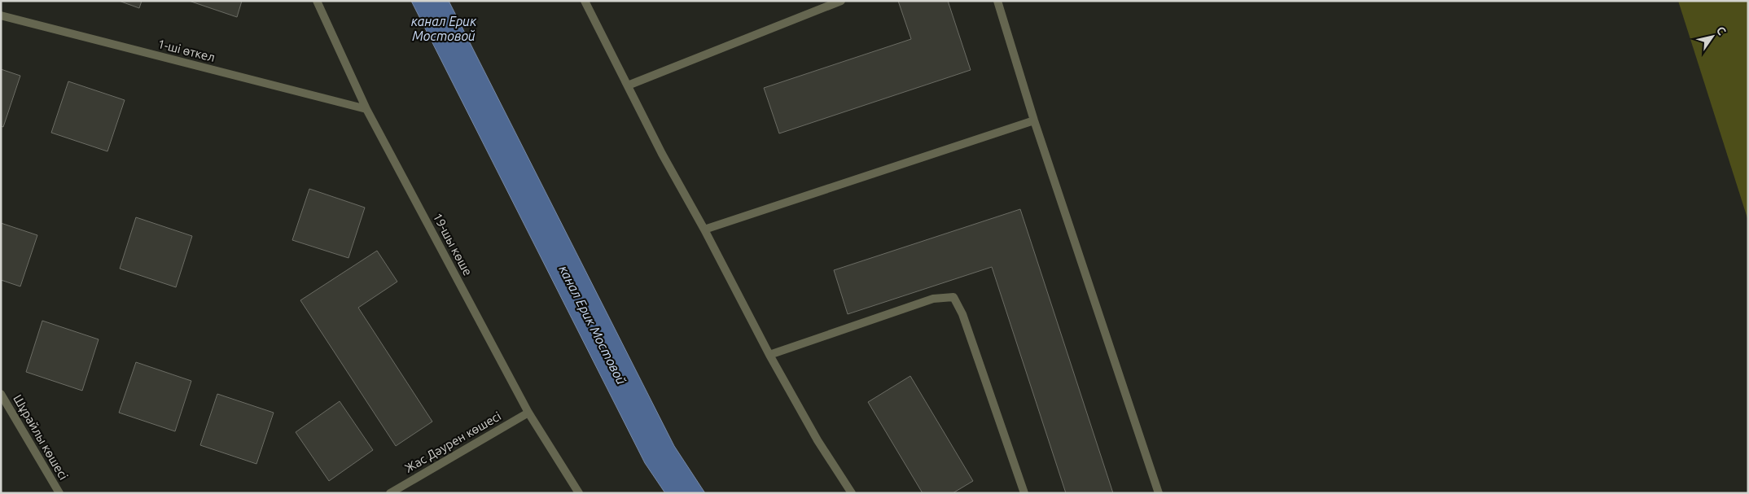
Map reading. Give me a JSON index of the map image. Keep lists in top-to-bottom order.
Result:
{
  "streets": {
    "street": [
      "1-шi өткел",
      "19-шы көше",
      "Шұрайлы көшесі",
      "Жас Дәурен көшесі"
    ]
  },
  "crossings": [
    ["1-шi өткел", "19-шы көше"],
    ["19-шы көше", "Жас Дәурен көшесі"]
  ],
  "water": ["канал Ерик Мостовой"],
  "north": "top right"
}
